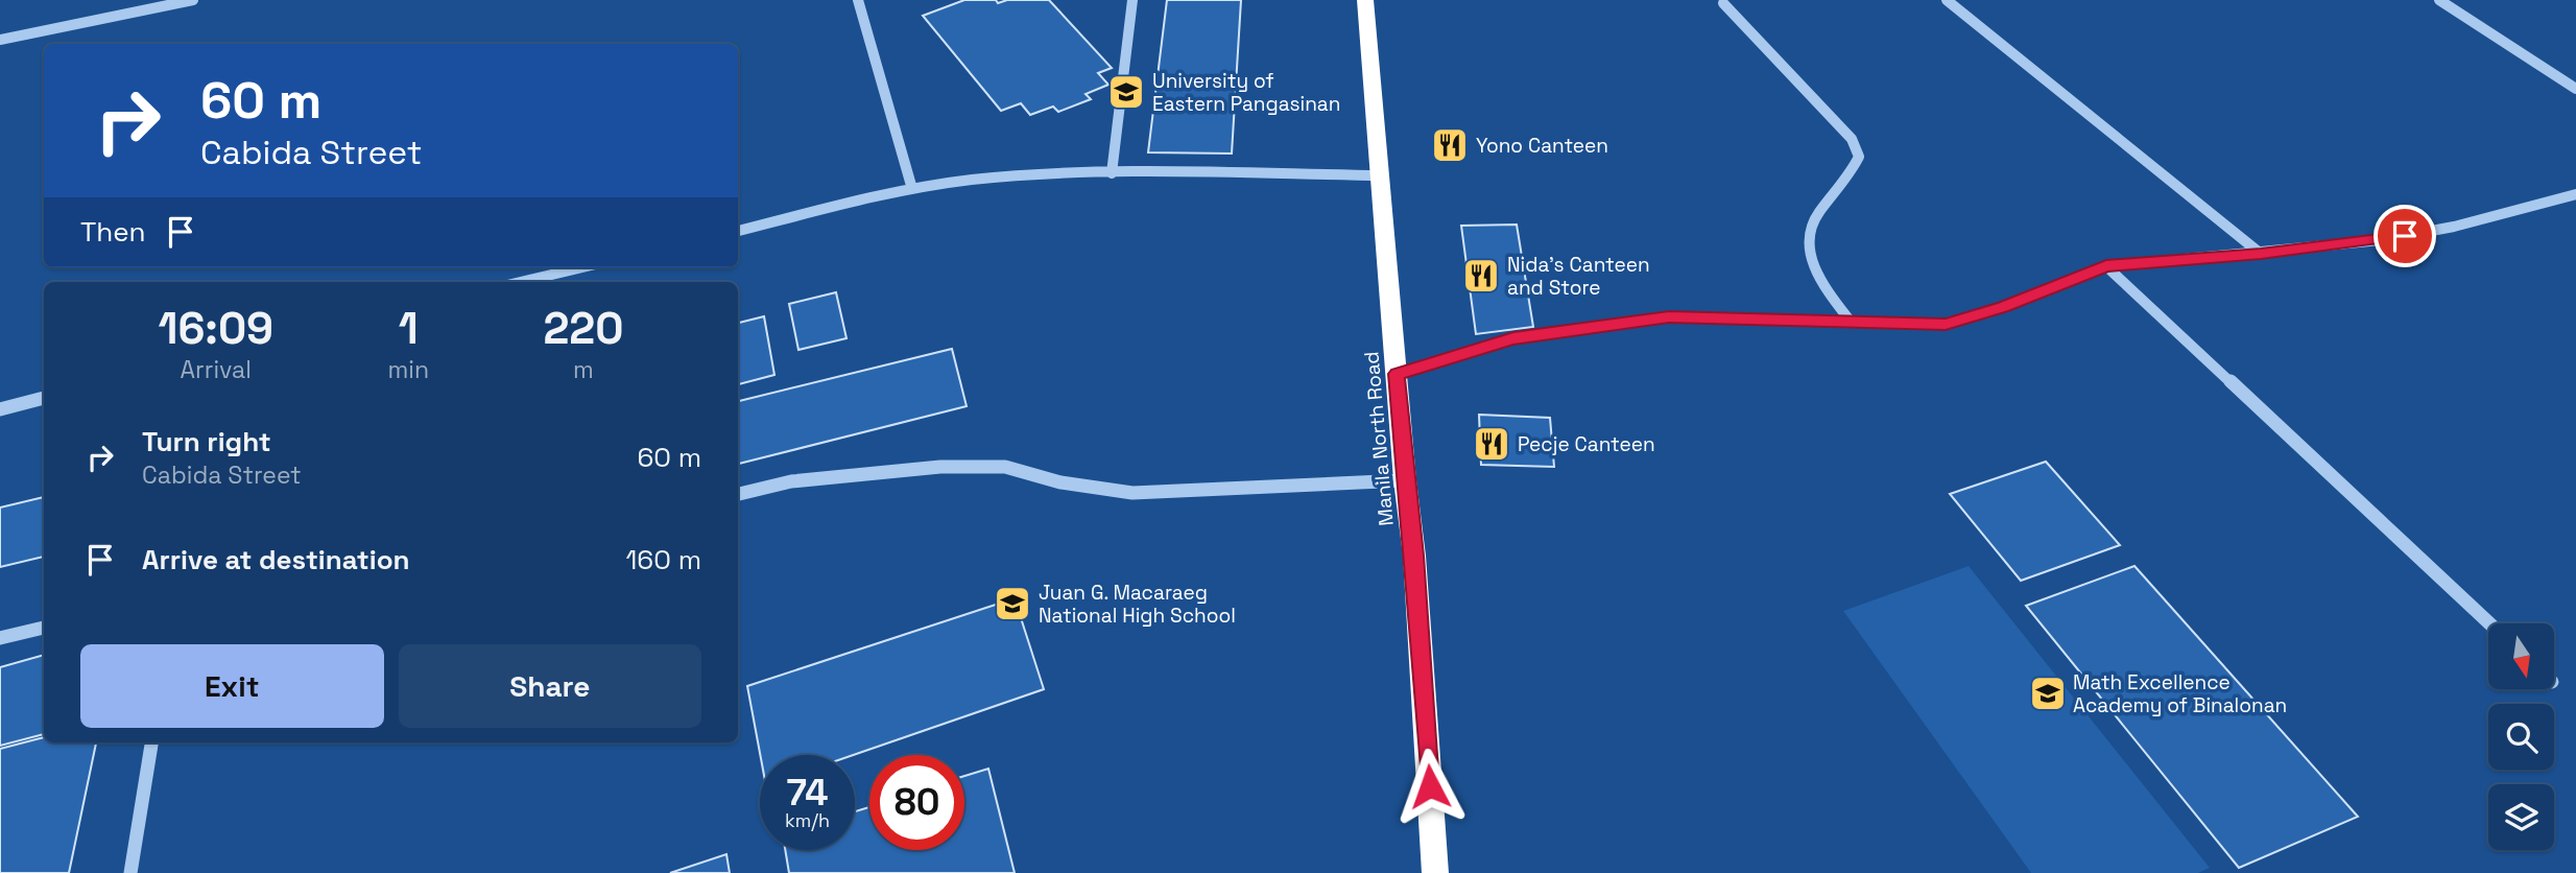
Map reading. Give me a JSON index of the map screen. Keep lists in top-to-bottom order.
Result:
{
  "streets": {
    "highway": ["Manila North Road"]
  },
  "places": {
    "school or university": ["University of Eastern Pangasinan", "Juan G. Macaraeg National High School", "Math Excellence Academy of Binalonan"],
    "restaurant": ["Yono Canteen", "Nida's Canteen and Store", "Pecje Canteen"]
  },
  "north": "bottom",
  "page": {
    "turn": ["60 m", "Cabida Street"],
    "then": "Then",
    "eta": [
      "16:09",
      "Arrival",
      "1",
      "min",
      "220",
      "m"
    ],
    "list": [
      {
        "name": "Turn right",
        "note": "Cabida Street",
        "value": "60 m"
      },
      {
        "name": "Arrive at destination",
        "value": "160 m"
      }
    ],
    "buttons": ["Exit", "Share"],
    "speed": "74 km/h",
    "limit": "80"
  }
}
